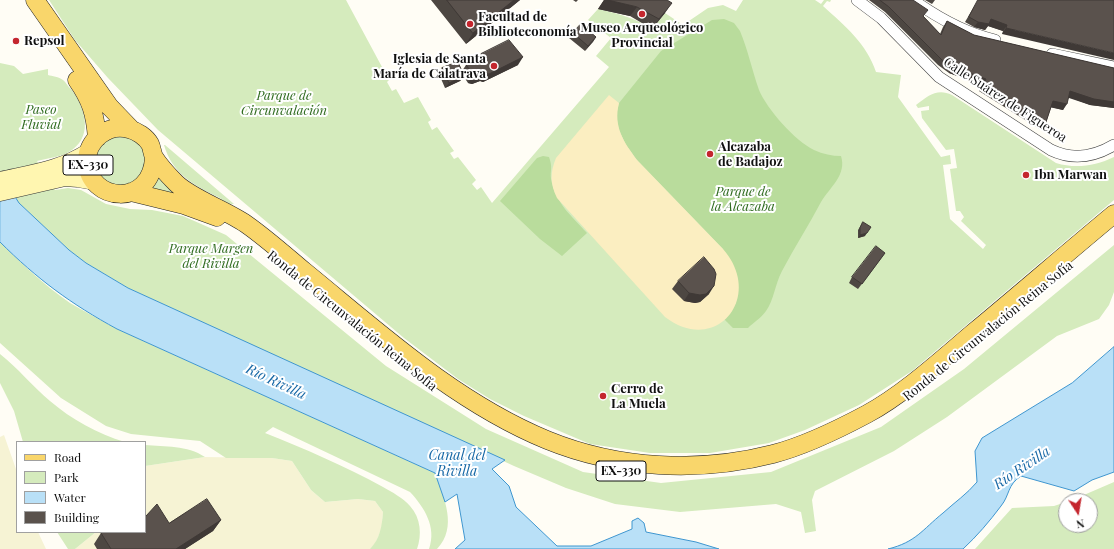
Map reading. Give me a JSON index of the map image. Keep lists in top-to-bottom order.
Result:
{
  "streets": {
    "main road": ["EX-330", "Ronda de Circunvalación Reina Sofía"],
    "street": ["Calle Suárez de Figueroa"]
  },
  "crossings": [
    ["EX-330", "Ronda de Circunvalación Reina Sofía"]
  ],
  "water": ["Río Rivilla", "Canal del Rivilla"],
  "parks": [
    "Parque de Circunvalación",
    "Paseo Fluvial",
    "Parque de la Alcazaba",
    "Parque Margen del Rivilla"
  ],
  "places": [
    "Museo Arqueológico Provincial",
    "Facultad de Biblioteconomía",
    "Repsol",
    "Iglesia de Santa María de Calatrava",
    "Alcazaba de Badajoz",
    "Ibn Marwan",
    "Cerro de La Muela"
  ],
  "legend": [
    "Road",
    "Park",
    "Water",
    "Building"
  ],
  "north": "bottom"
}
